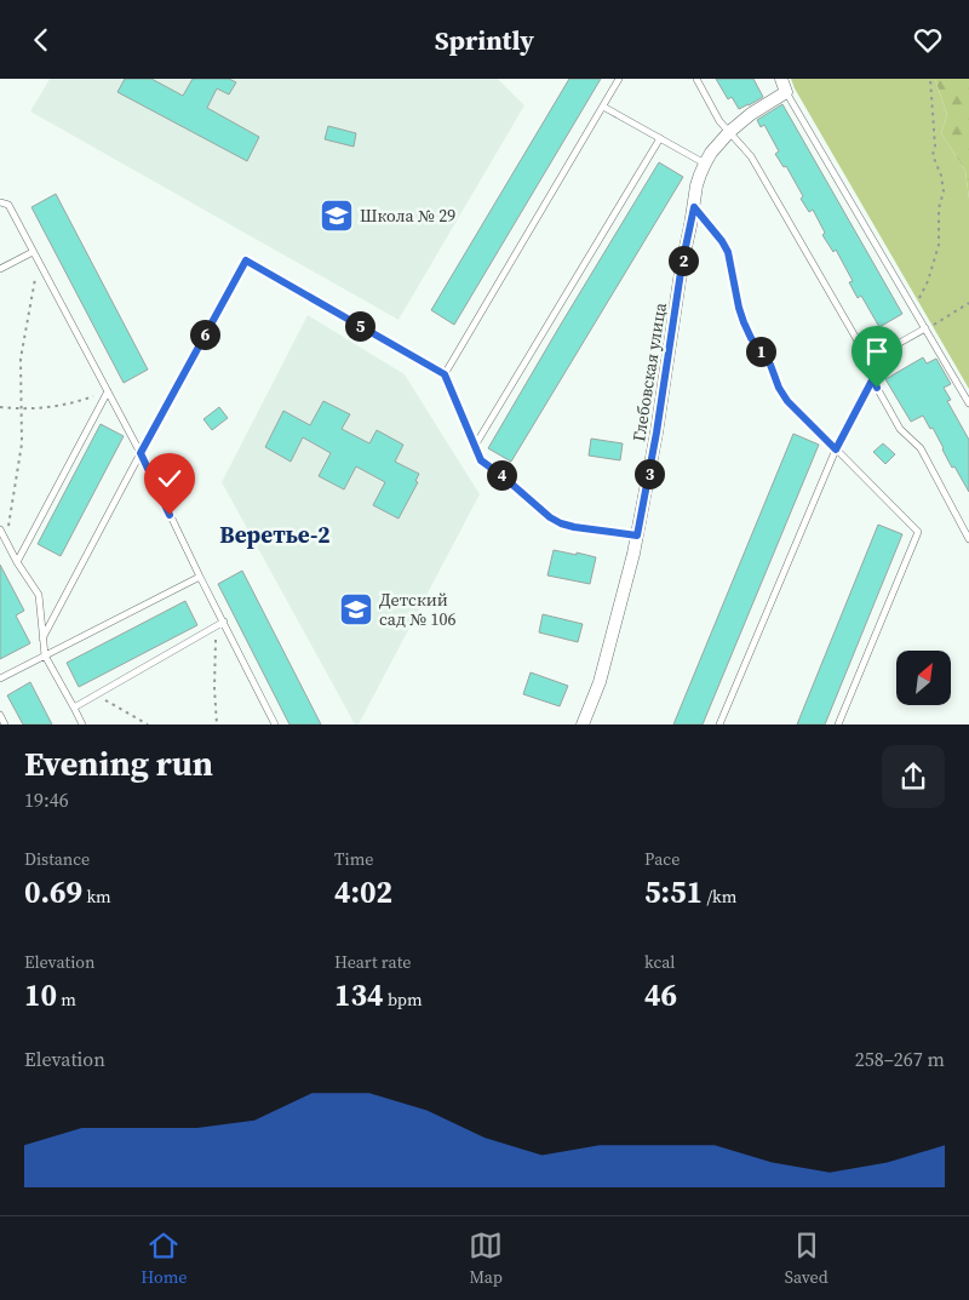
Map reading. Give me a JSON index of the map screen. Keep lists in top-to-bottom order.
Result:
{
  "streets": {
    "street": ["Глебовская улица"]
  },
  "districts": ["Веретье-2"],
  "places": {
    "school or university": ["Школа № 29", "Детский сад № 106"]
  },
  "north": "top right",
  "page": {
    "header": "Sprintly",
    "pins": [
      "2",
      "5",
      "6",
      "1",
      "3",
      "4"
    ],
    "heading": ["Evening run", "19:46"],
    "stats": [
      ["Distance", "0.69 km"],
      ["Time", "4:02"],
      ["Pace", "5:51 /km"],
      ["Elevation", "10 m"],
      ["Heart rate", "134 bpm"],
      ["kcal", "46"]
    ],
    "chart": ["Elevation", "258–267 m"],
    "tabs": ["Home", "Map", "Saved"]
  }
}
